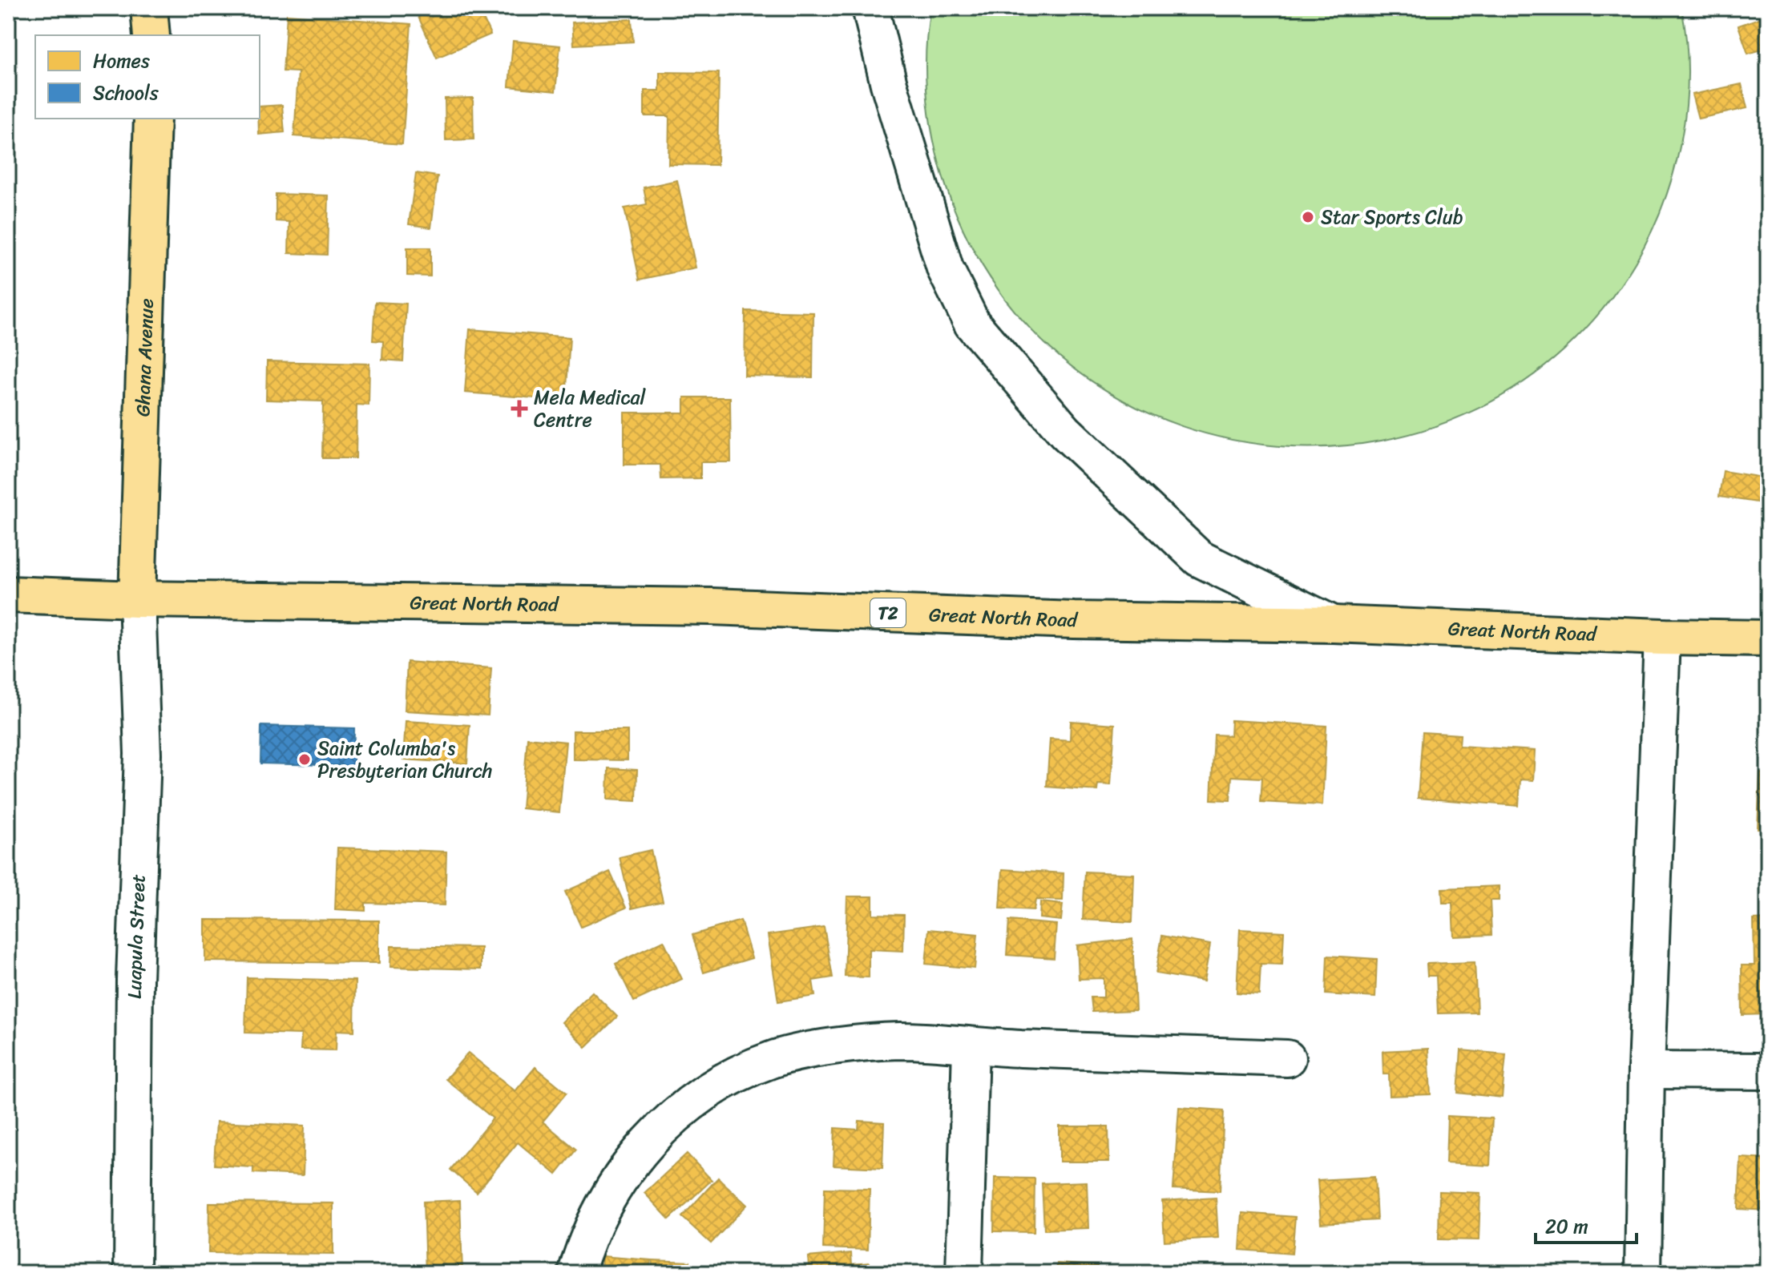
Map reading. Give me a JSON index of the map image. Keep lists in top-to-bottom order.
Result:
{
  "streets": {
    "main road": ["Ghana Avenue", "Great North Road", "T2"],
    "street": ["Luapula Street"]
  },
  "crossings": [
    ["Ghana Avenue", "Great North Road"],
    ["Ghana Avenue", "Luapula Street"],
    ["Great North Road", "Luapula Street"]
  ],
  "places": {
    "other": ["Star Sports Club", "Saint Columba's Presbyterian Church"],
    "health": ["Mela Medical Centre"]
  },
  "legend": ["Homes", "Schools"],
  "scale_bar": "20 m"
}
